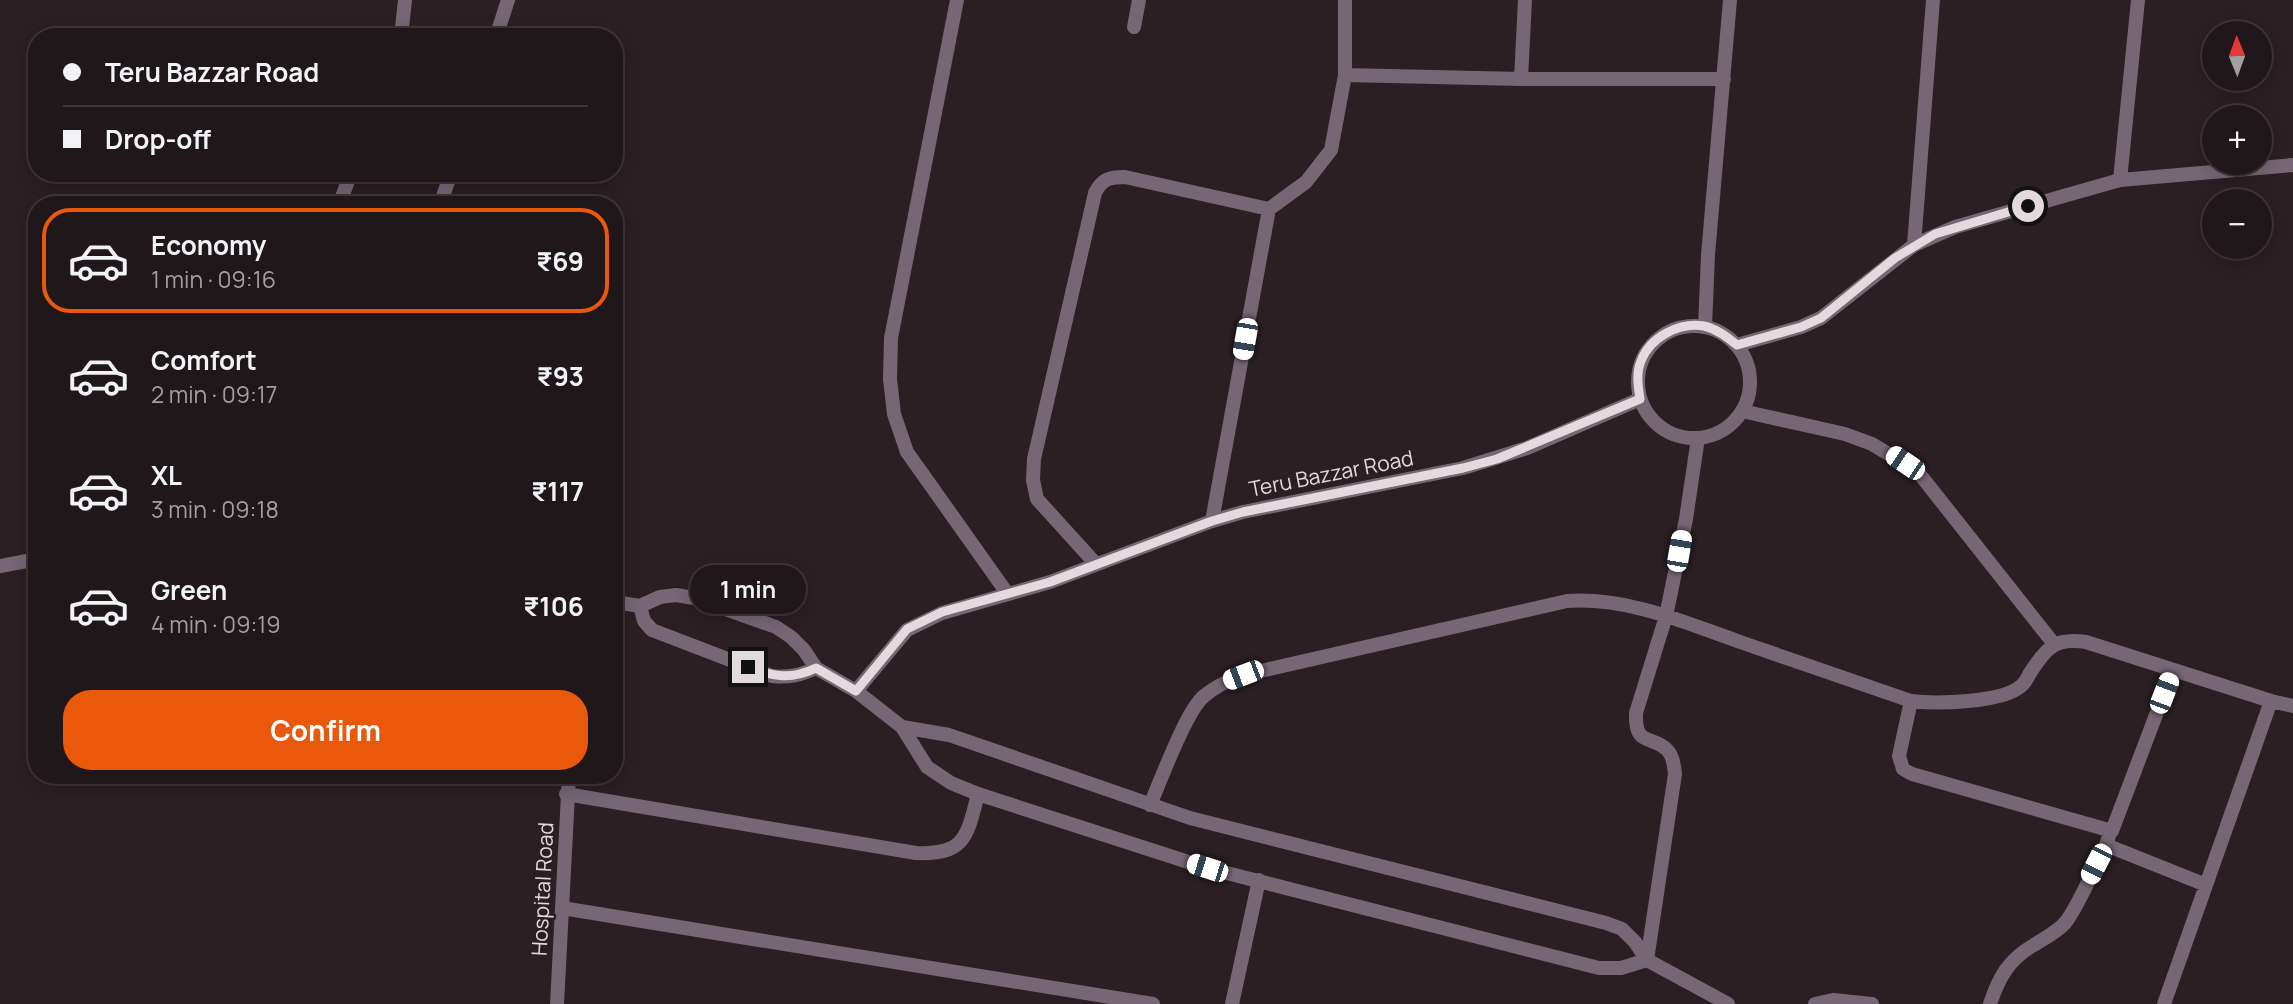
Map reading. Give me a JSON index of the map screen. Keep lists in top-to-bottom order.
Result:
{
  "streets": {
    "street": ["Teru Bazzar Road", "Hospital Road"]
  },
  "north": "top",
  "page": {
    "map_buttons": ["+", "−"],
    "banner": ["Teru Bazzar Road", "Drop-off"],
    "list": [
      {
        "name": "Economy",
        "note": "1 min · 09:16",
        "value": "₹69"
      },
      {
        "name": "Comfort",
        "note": "2 min · 09:17",
        "value": "₹93"
      },
      {
        "name": "XL",
        "note": "3 min · 09:18",
        "value": "₹117"
      },
      {
        "name": "Green",
        "note": "4 min · 09:19",
        "value": "₹106"
      }
    ],
    "bubble": "1 min",
    "buttons": "Confirm"
  }
}
